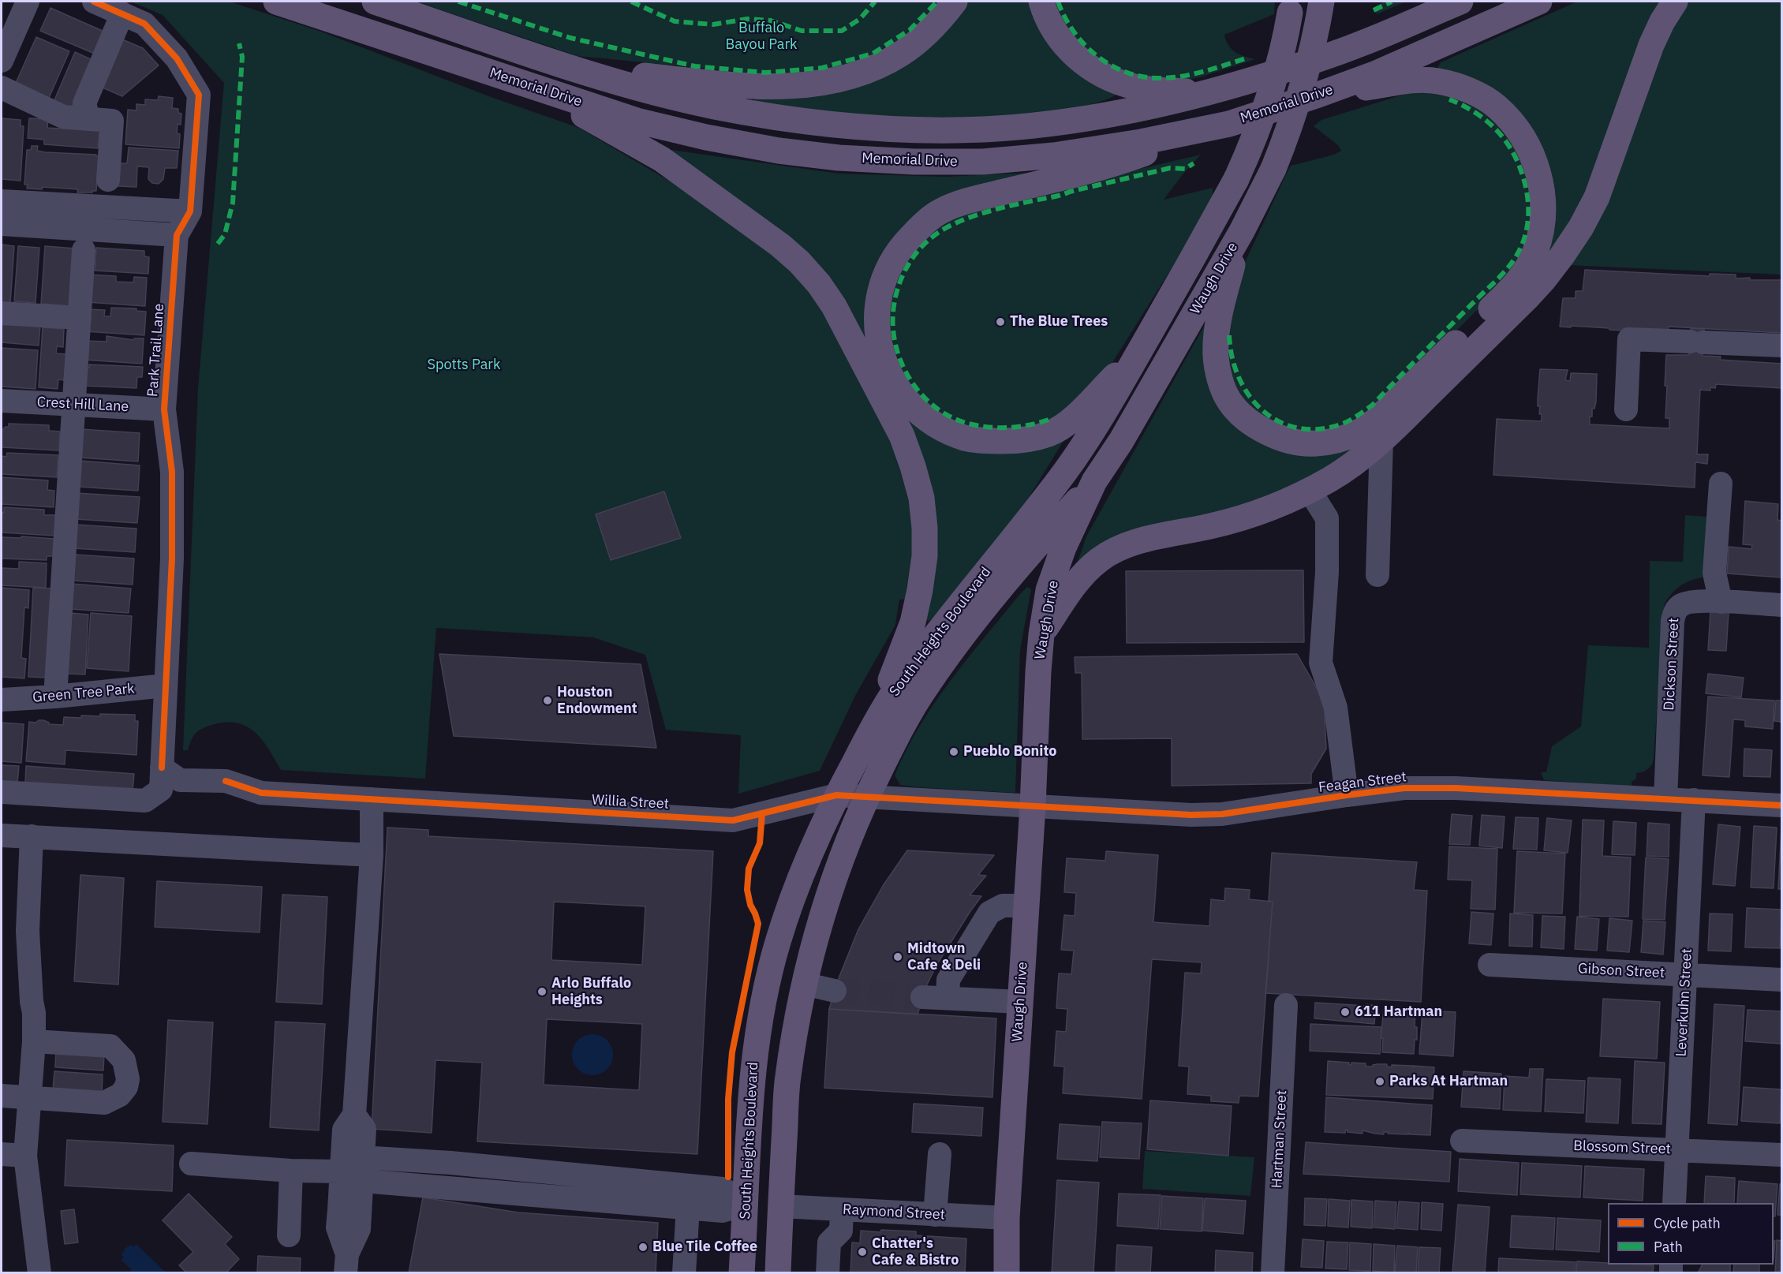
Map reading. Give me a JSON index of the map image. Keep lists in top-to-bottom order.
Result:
{
  "streets": {
    "main road": ["Memorial Drive", "Waugh Drive", "South Heights Boulevard"],
    "street": [
      "Park Trail Lane",
      "Crest Hill Lane",
      "Dickson Street",
      "Green Tree Park",
      "Feagan Street",
      "Willia Street",
      "Gibson Street",
      "Leverkuhn Street",
      "Hartman Street",
      "Blossom Street",
      "Raymond Street"
    ]
  },
  "crossings": [
    ["Waugh Drive", "South Heights Boulevard"],
    ["Waugh Drive", "Feagan Street"],
    ["Waugh Drive", "Willia Street"],
    ["Waugh Drive", "Raymond Street"],
    ["Park Trail Lane", "Crest Hill Lane"],
    ["Park Trail Lane", "Green Tree Park"],
    ["Park Trail Lane", "Willia Street"],
    ["South Heights Boulevard", "Willia Street"],
    ["South Heights Boulevard", "Raymond Street"],
    ["Dickson Street", "Feagan Street"],
    ["Feagan Street", "Willia Street"],
    ["Feagan Street", "Leverkuhn Street"],
    ["Gibson Street", "Leverkuhn Street"],
    ["Leverkuhn Street", "Blossom Street"]
  ],
  "parks": ["Buffalo Bayou Park", "Spotts Park"],
  "places": [
    "The Blue Trees",
    "Houston Endowment",
    "Pueblo Bonito",
    "Midtown Cafe & Deli",
    "Arlo Buffalo Heights",
    "611 Hartman",
    "Parks At Hartman",
    "Blue Tile Coffee",
    "Chatter's Cafe & Bistro"
  ],
  "legend": ["Cycle path", "Path"]
}
